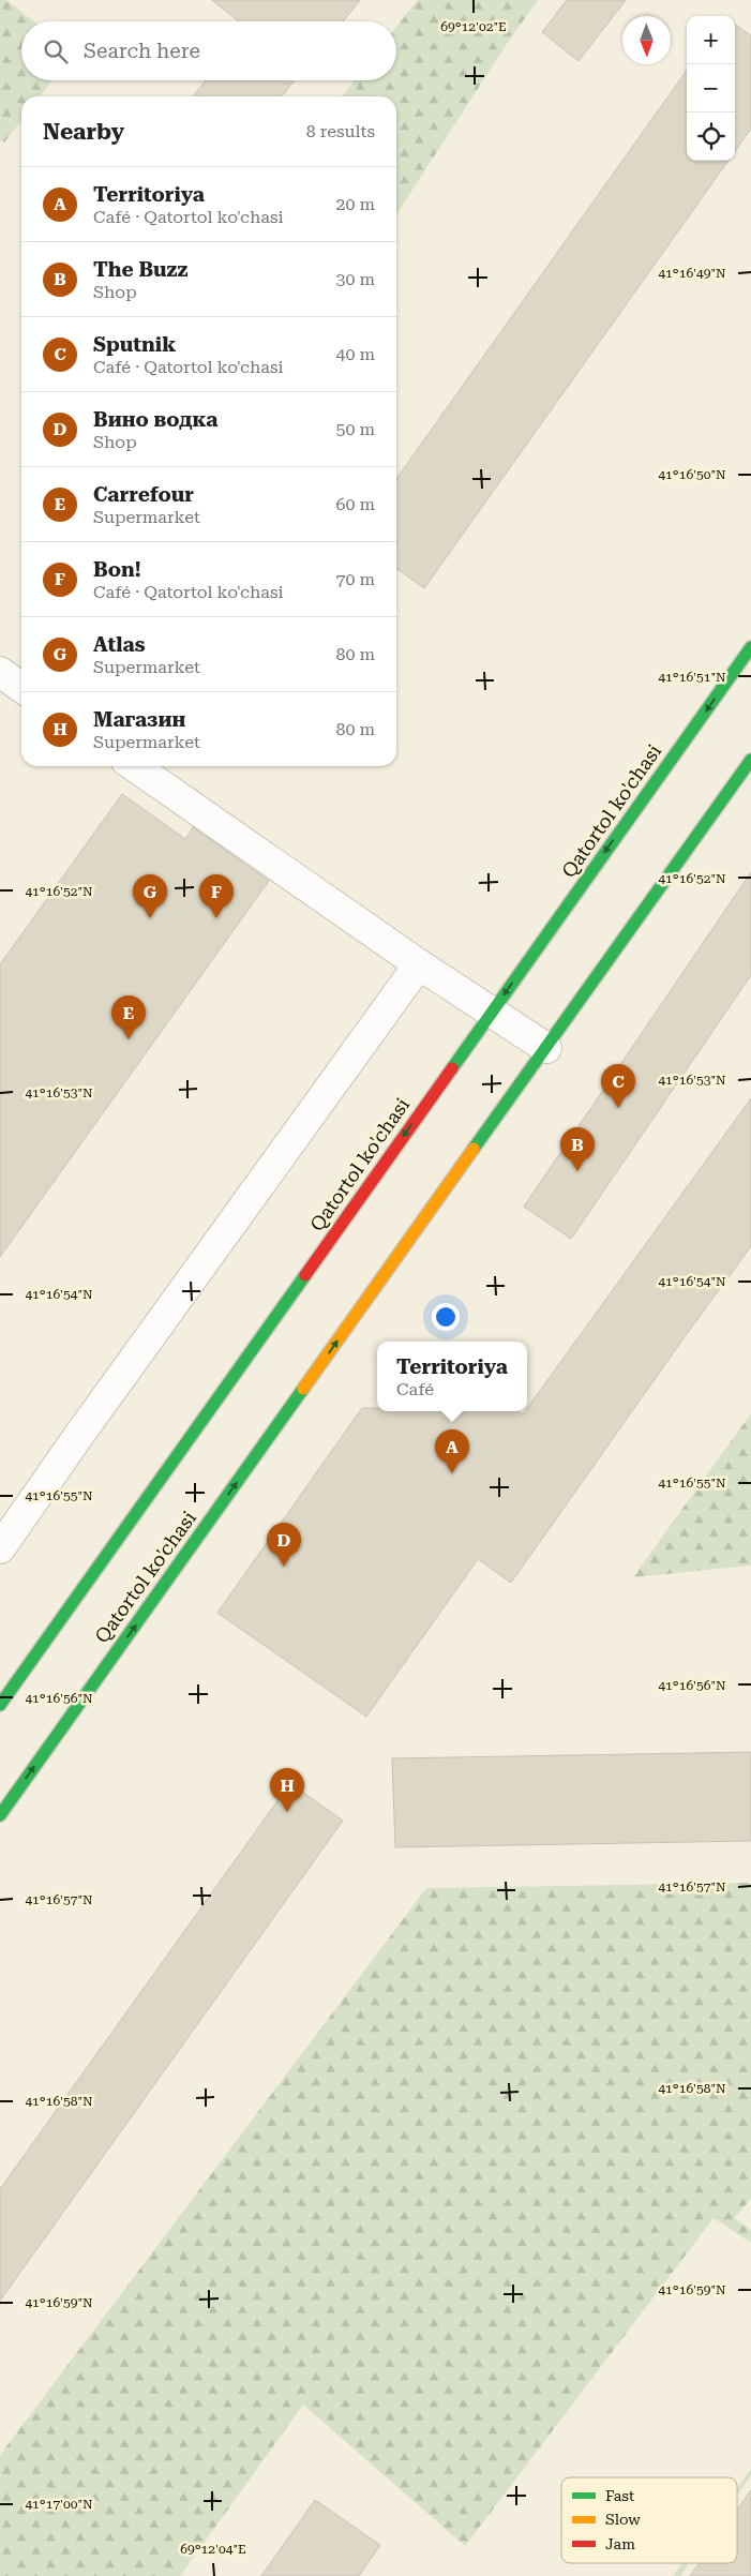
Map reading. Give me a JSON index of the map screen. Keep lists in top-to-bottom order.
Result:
{
  "streets": {
    "main road": ["Qatortol ko'chasi"]
  },
  "legend": ["Fast", "Slow", "Jam"],
  "north": "bottom",
  "page": {
    "map_buttons": ["+", "−"],
    "search": "Search here",
    "heading": ["Nearby", "8 results"],
    "list": [
      {
        "mark": "A",
        "name": "Territoriya",
        "note": "Café · Qatortol ko'chasi",
        "value": "20 m"
      },
      {
        "mark": "B",
        "name": "The Buzz",
        "note": "Shop",
        "value": "30 m"
      },
      {
        "mark": "C",
        "name": "Sputnik",
        "note": "Café · Qatortol ko'chasi",
        "value": "40 m"
      },
      {
        "mark": "D",
        "name": "Вино водка",
        "note": "Shop",
        "value": "50 m"
      },
      {
        "mark": "E",
        "name": "Carrefour",
        "note": "Supermarket",
        "value": "60 m"
      },
      {
        "mark": "F",
        "name": "Bon!",
        "note": "Café · Qatortol ko'chasi",
        "value": "70 m"
      },
      {
        "mark": "G",
        "name": "Atlas",
        "note": "Supermarket",
        "value": "80 m"
      },
      {
        "mark": "H",
        "name": "Магазин",
        "note": "Supermarket",
        "value": "80 m"
      }
    ],
    "pins": [
      "F",
      "G",
      "E",
      "C",
      "B",
      "A",
      "D",
      "H"
    ],
    "popup": ["Territoriya", "Café"]
  },
  "coordinates": [
    "69°12'02\"E",
    "41°16'49\"N",
    "41°16'50\"N",
    "41°16'51\"N",
    "41°16'52\"N",
    "41°16'53\"N",
    "41°16'54\"N",
    "41°16'55\"N",
    "41°16'56\"N",
    "41°16'57\"N",
    "41°16'58\"N",
    "41°16'59\"N",
    "41°17'00\"N",
    "69°12'04\"E"
  ]
}
